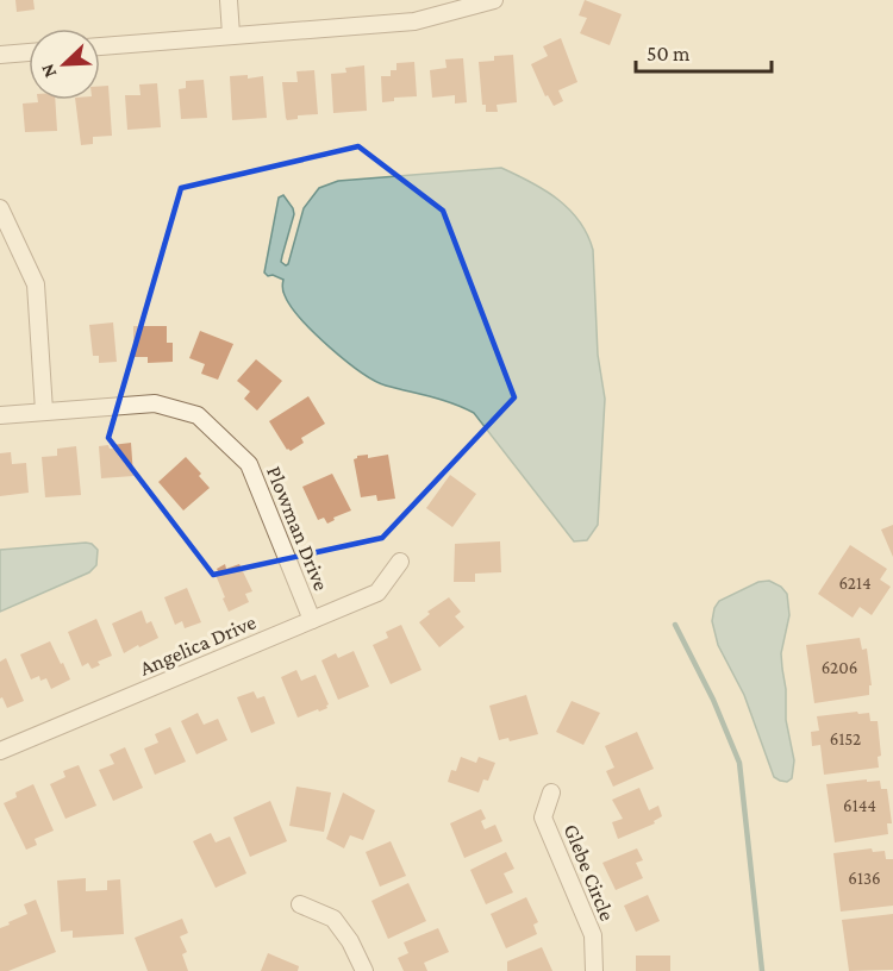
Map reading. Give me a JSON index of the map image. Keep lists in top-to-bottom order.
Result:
{
  "streets": {
    "street": ["Plowman Drive", "Angelica Drive", "Glebe Circle"]
  },
  "crossings": [
    ["Plowman Drive", "Angelica Drive"]
  ],
  "house_numbers": [
    "6214",
    "6206",
    "6152",
    "6144",
    "6136"
  ],
  "scale_bar": "50 m",
  "north": "bottom left"
}
